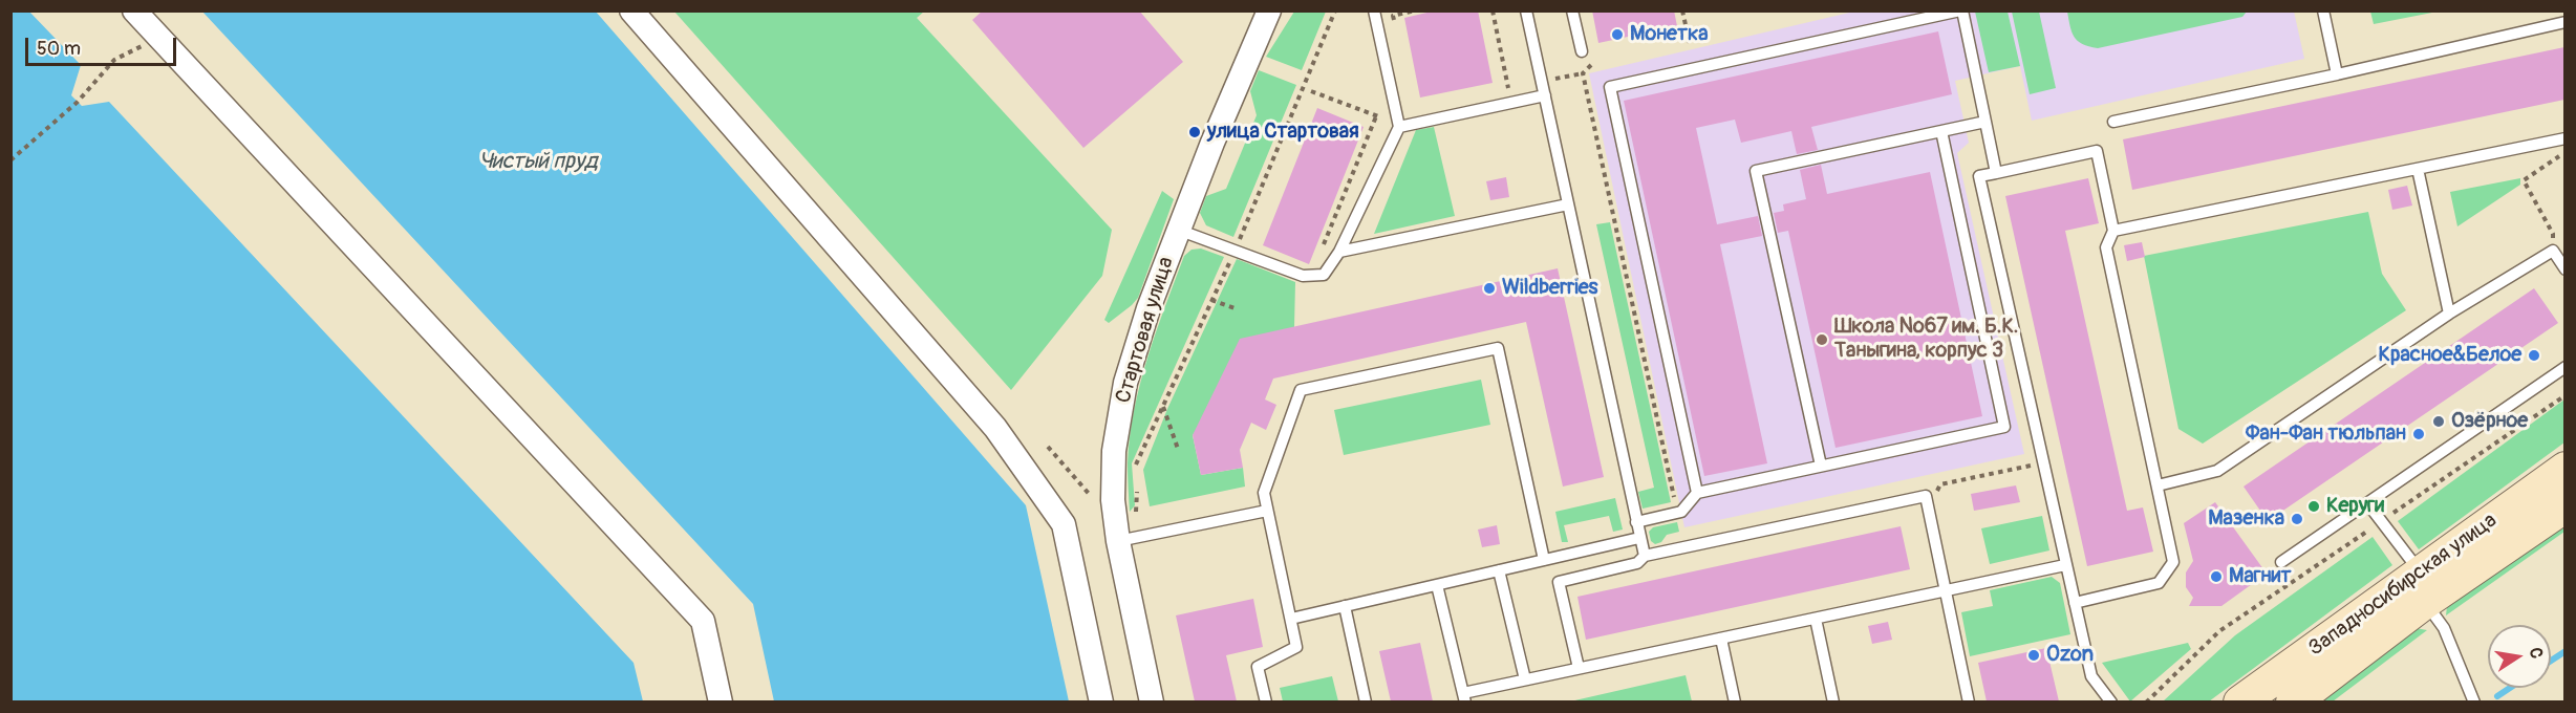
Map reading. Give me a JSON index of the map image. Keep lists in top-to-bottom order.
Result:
{
  "streets": {
    "main road": ["Западносибирская улица"],
    "street": ["Стартовая улица"]
  },
  "water": ["Чистый пруд"],
  "places": [
    "Монетка",
    "улица Стартовая",
    "Wildberries",
    "Школа №67 им. Б.К. Таныгина, корпус 3",
    "Красное&Белое",
    "Озёрное",
    "Фан-Фан тюльпан",
    "Керуги",
    "Мазенка",
    "Магнит",
    "Ozon"
  ],
  "scale_bar": "50 m",
  "north": "right"
}
